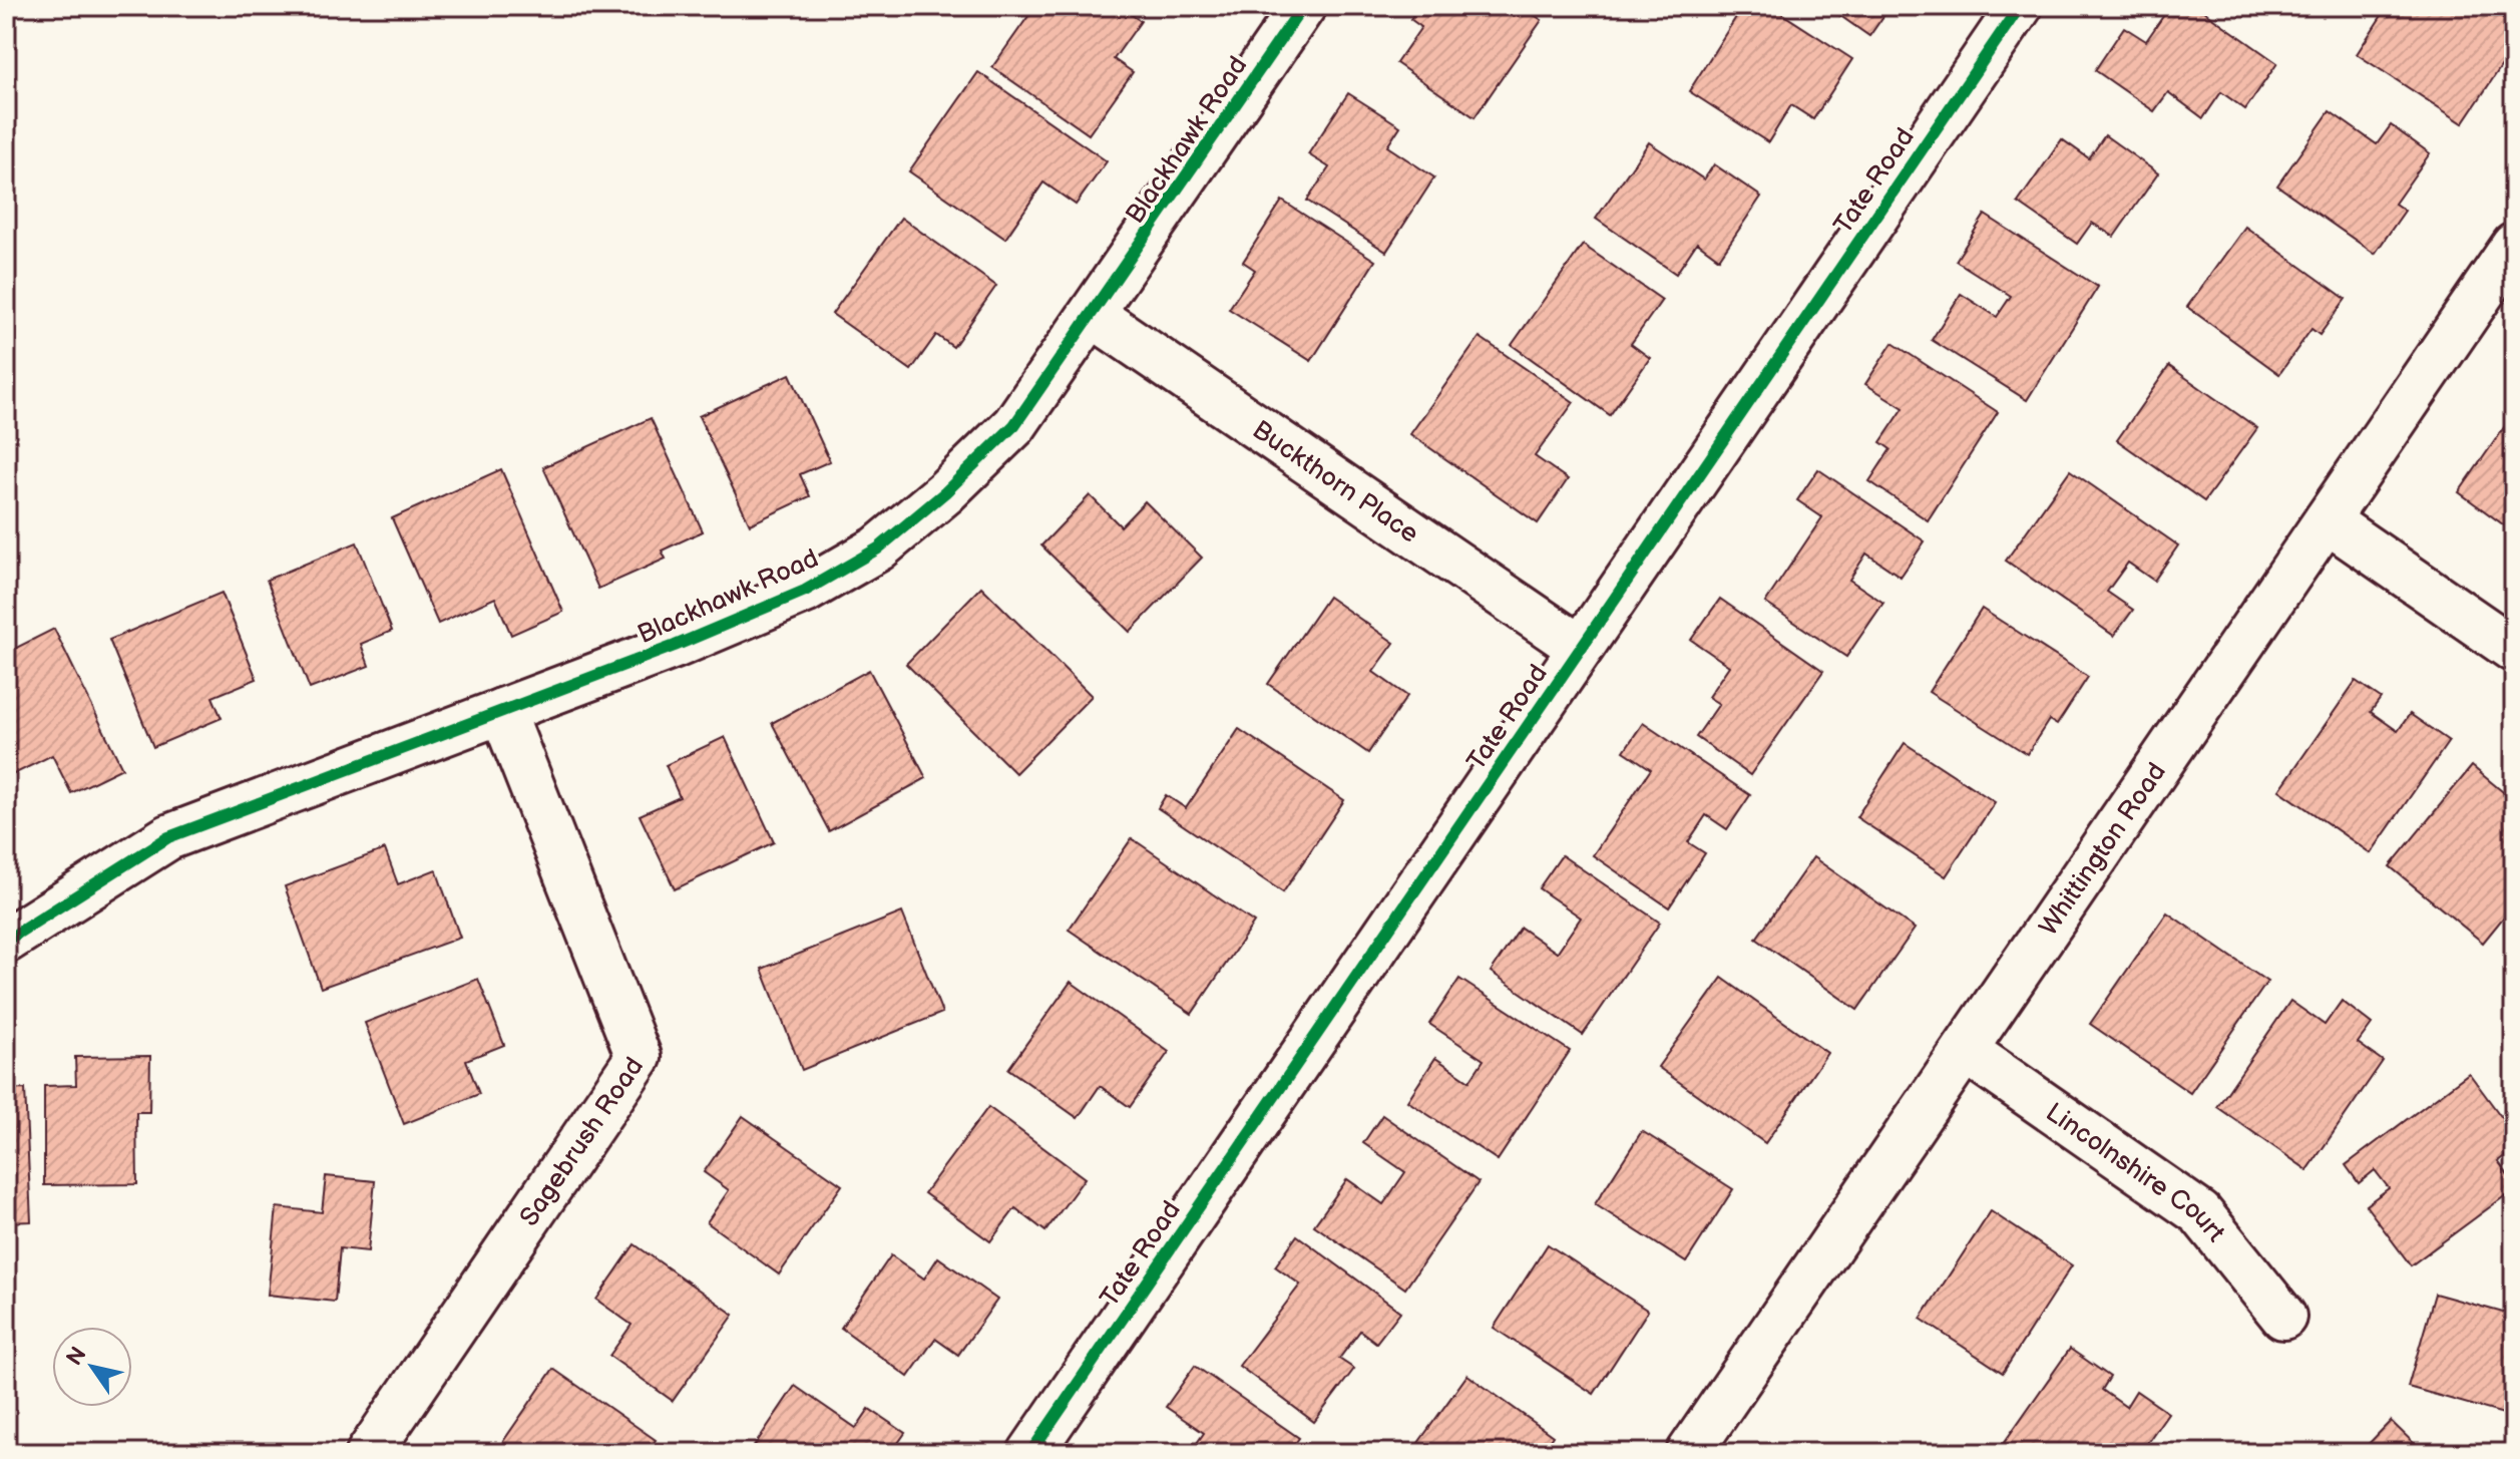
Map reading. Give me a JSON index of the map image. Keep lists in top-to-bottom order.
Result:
{
  "streets": {
    "street": [
      "Blackhawk Road",
      "Tate Road",
      "Buckthorn Place",
      "Whittington Road",
      "Sagebrush Road",
      "Lincolnshire Court"
    ]
  },
  "crossings": [
    ["Blackhawk Road", "Buckthorn Place"],
    ["Blackhawk Road", "Sagebrush Road"],
    ["Tate Road", "Buckthorn Place"],
    ["Whittington Road", "Lincolnshire Court"]
  ],
  "north": "top left"
}
